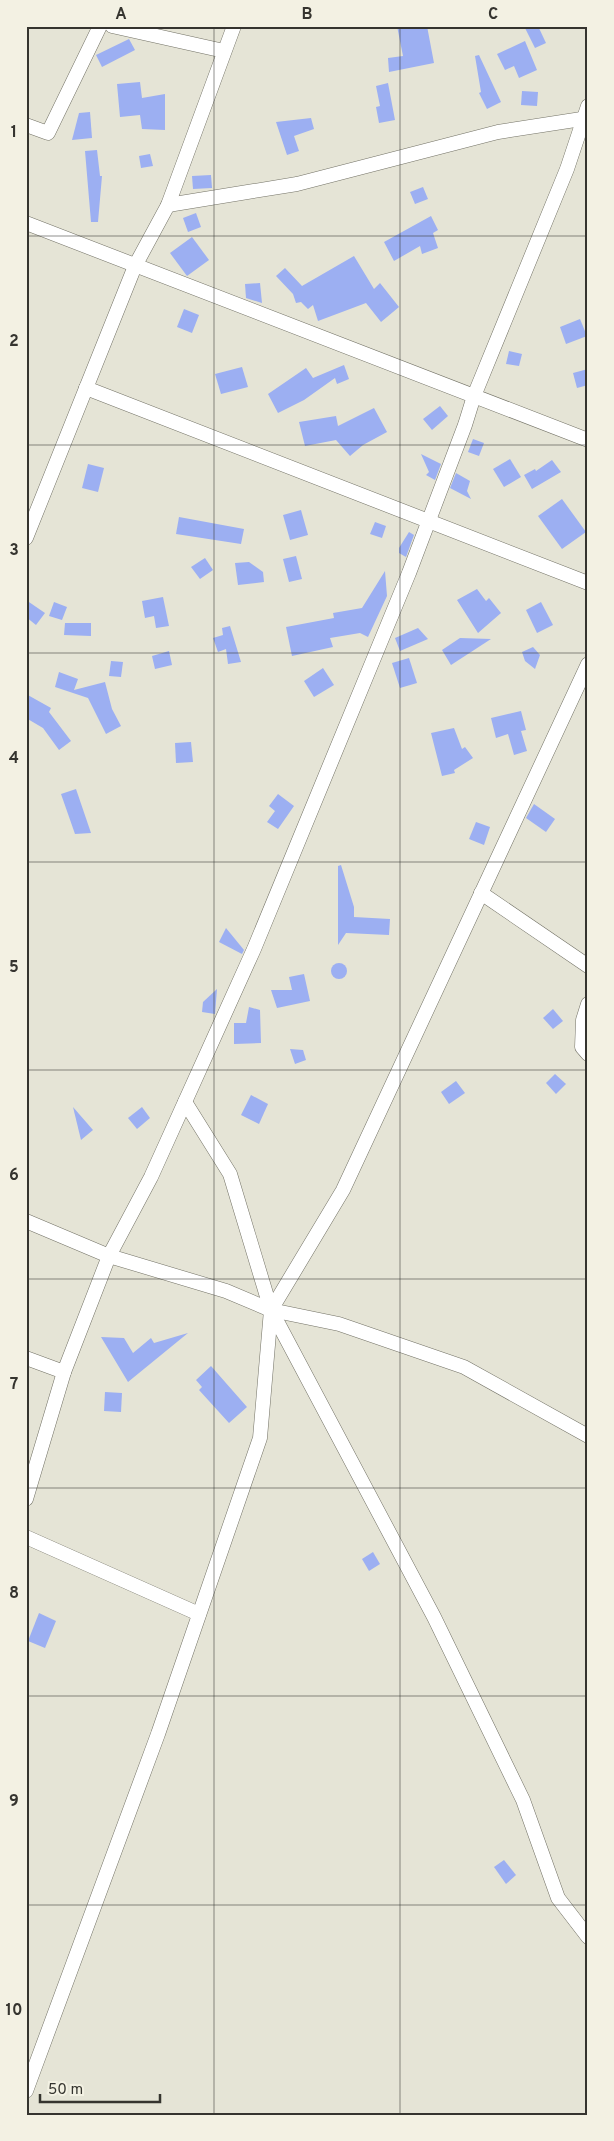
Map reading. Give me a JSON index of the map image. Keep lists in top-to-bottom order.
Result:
{
  "scale_bar": "50 m",
  "grid": {
    "columns": ["A", "B", "C"],
    "rows": [
      "1",
      "2",
      "3",
      "4",
      "5",
      "6",
      "7",
      "8",
      "9",
      "10"
    ]
  }
}
